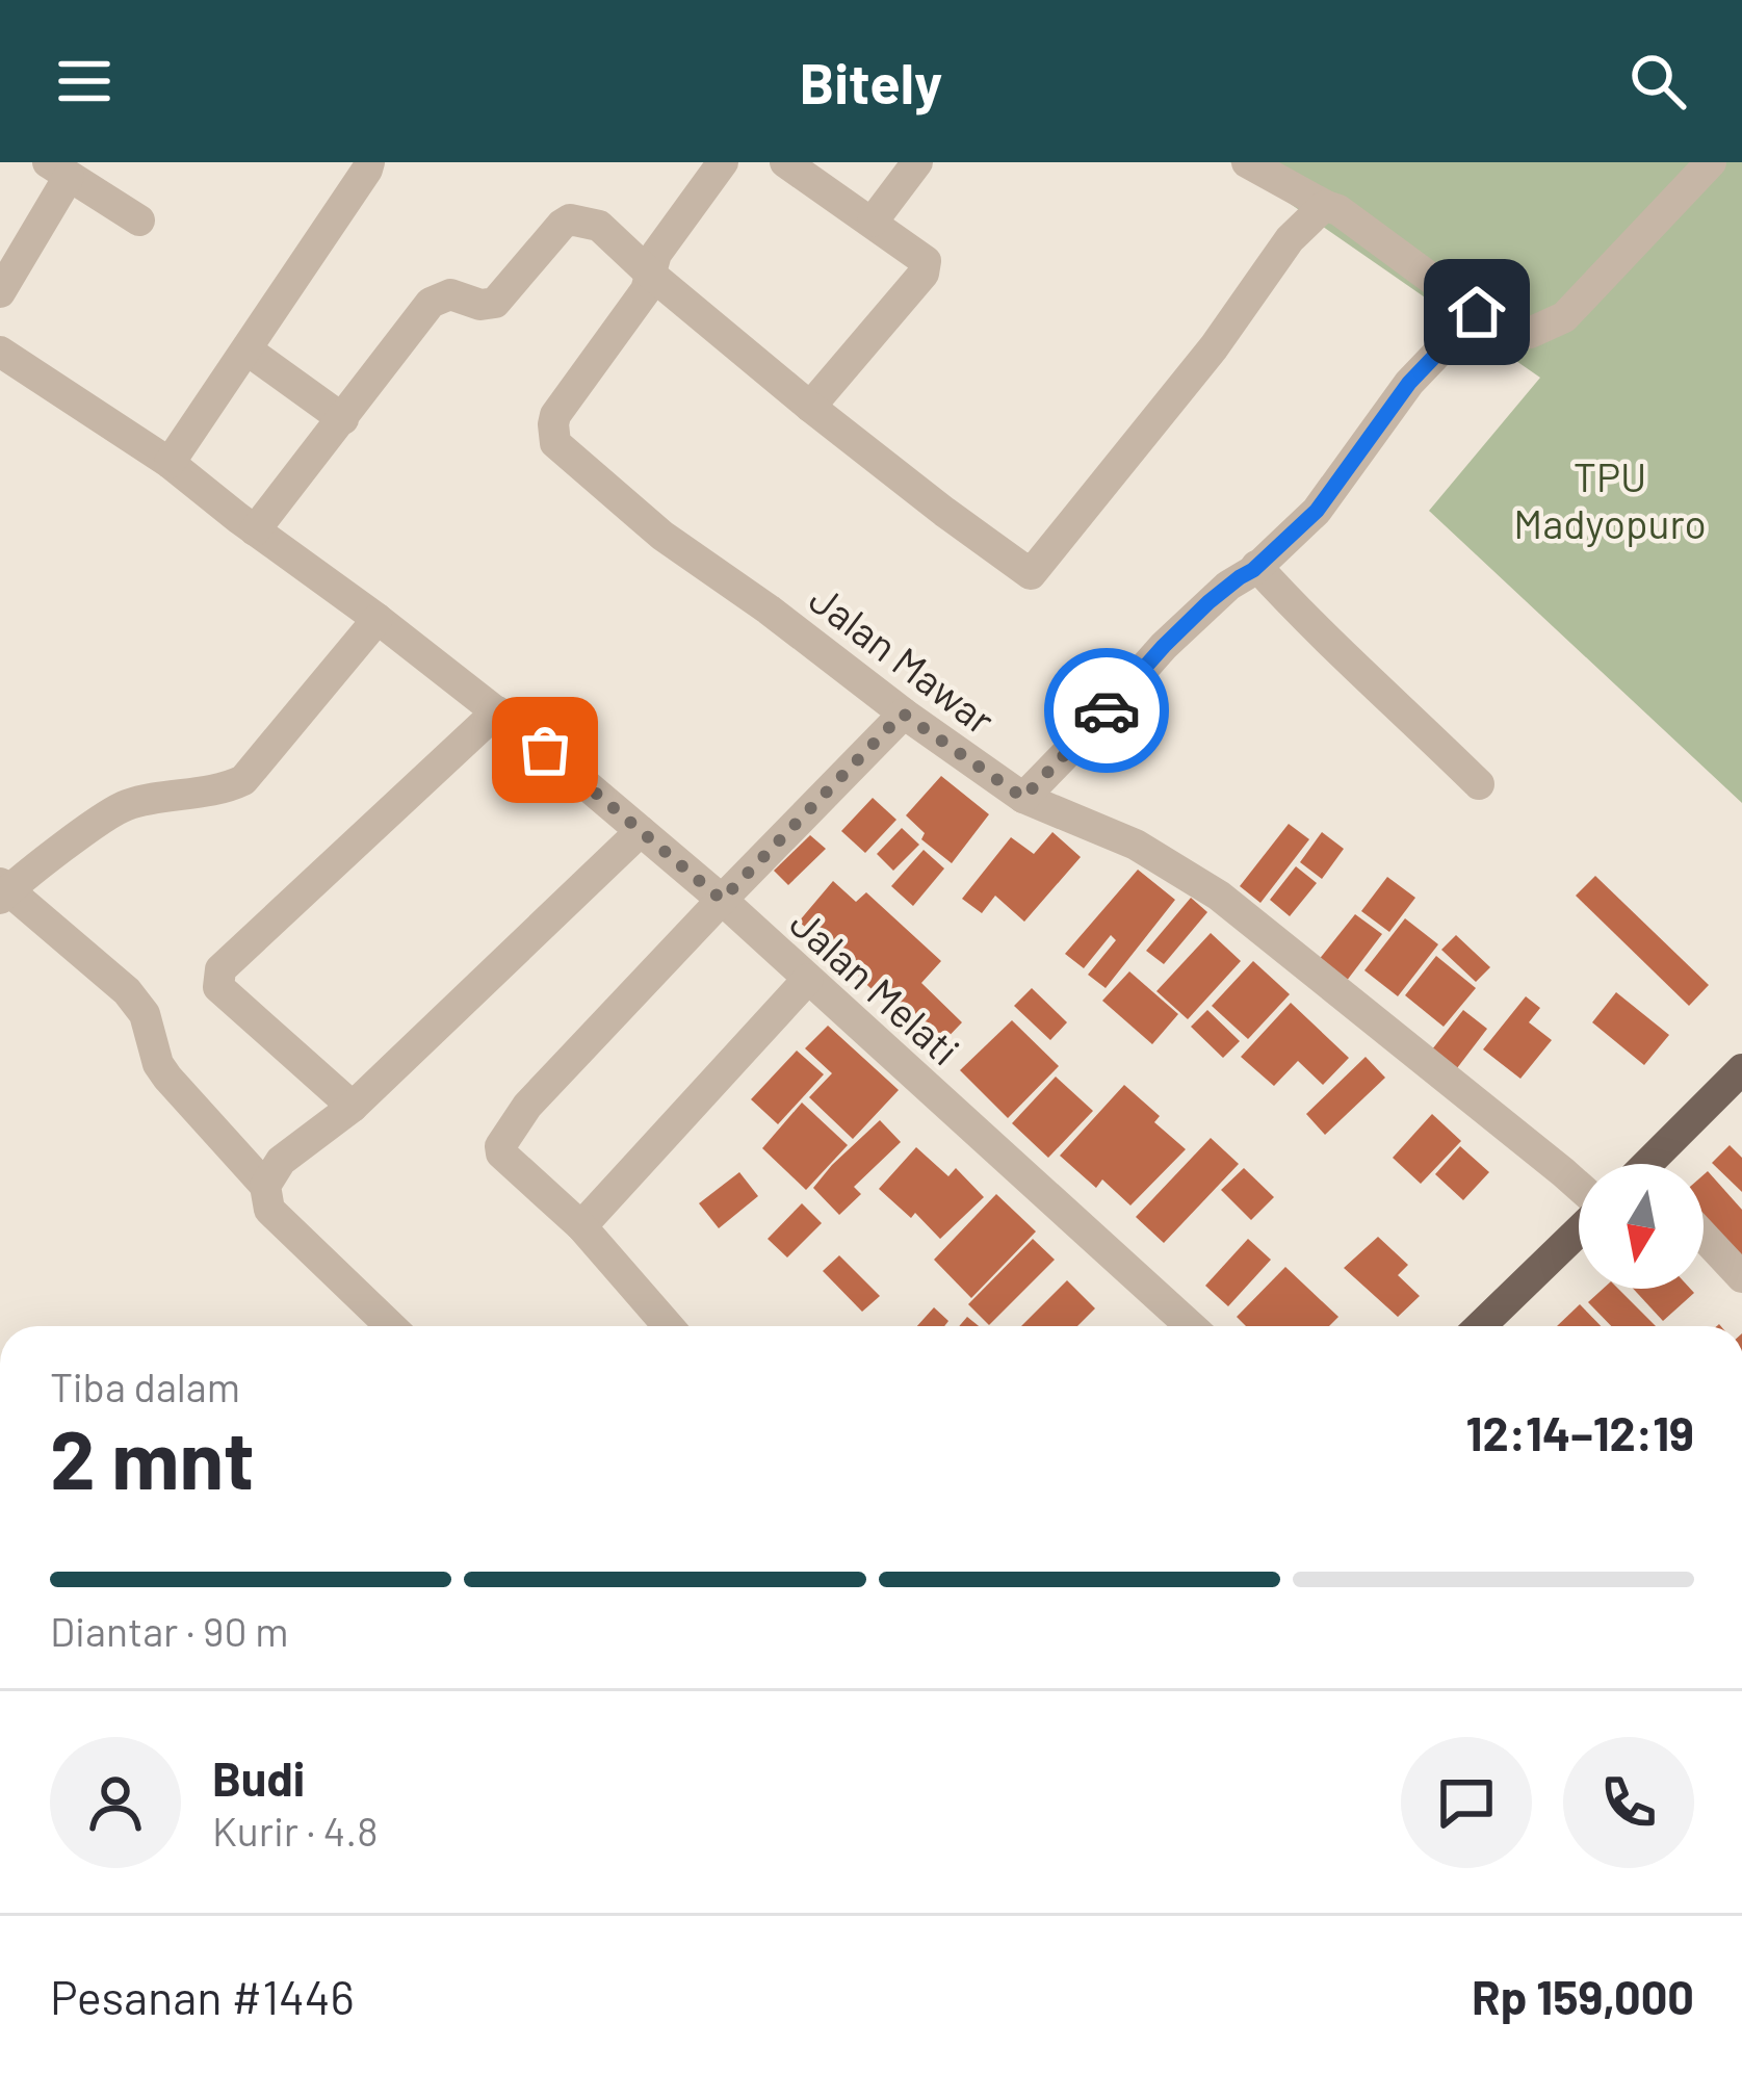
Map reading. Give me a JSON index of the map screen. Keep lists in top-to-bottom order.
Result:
{
  "streets": {
    "street": ["Jalan Mawar", "Jalan Melati"]
  },
  "parks": ["TPU Madyopuro"],
  "north": "bottom",
  "page": {
    "header": "Bitely",
    "heading": ["2 mnt", "Tiba dalam", "12:14–12:19"],
    "panel": [
      "Budi",
      "Kurir · 4.8",
      "Pesanan #1446",
      "Rp 159,000"
    ],
    "bar": "Diantar · 90 m"
  }
}
